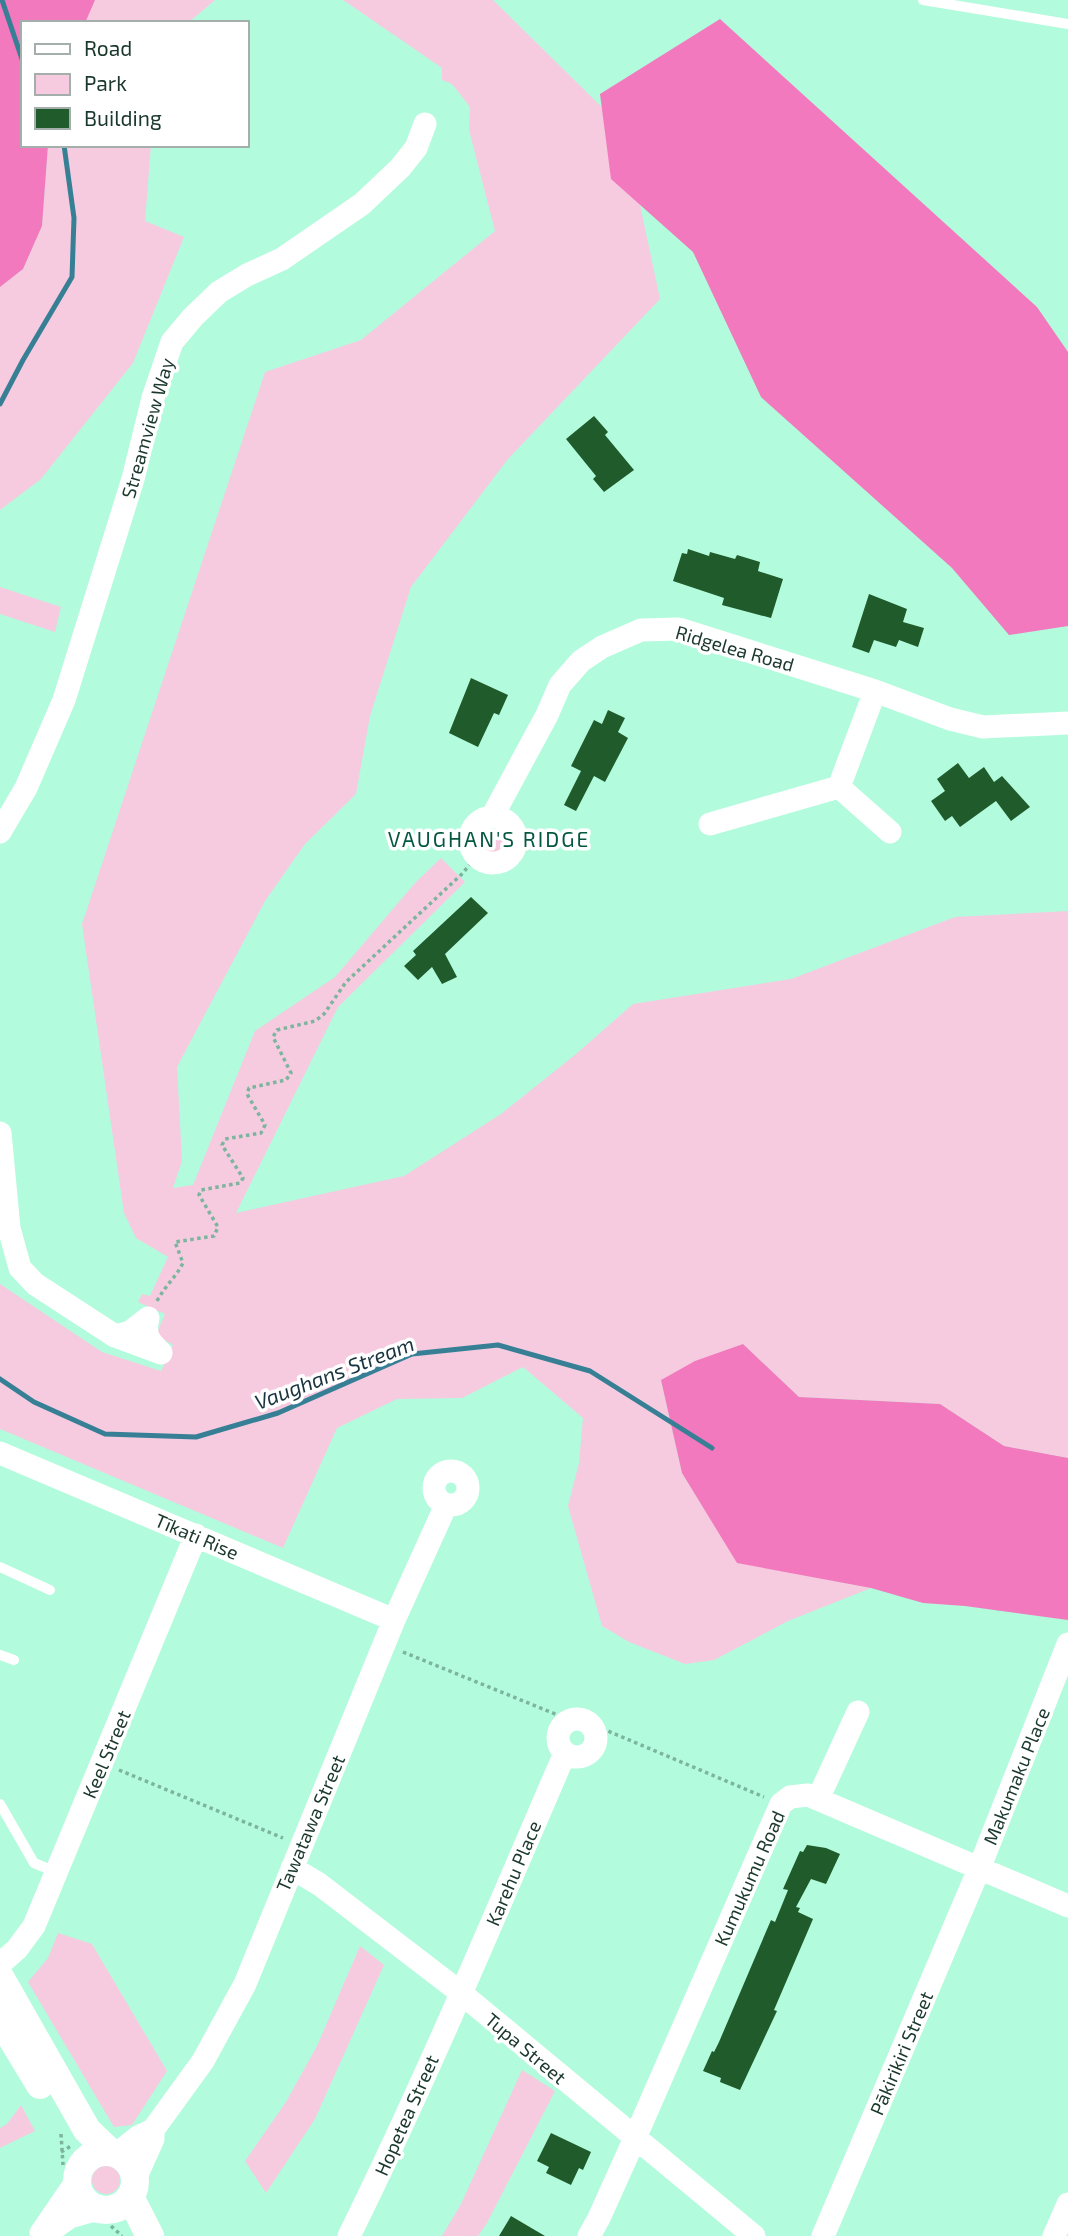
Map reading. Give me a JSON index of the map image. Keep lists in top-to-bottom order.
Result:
{
  "streets": {
    "street": [
      "Streamview Way",
      "Ridgelea Road",
      "Tīkati Rise",
      "Keel Street",
      "Makumaku Place",
      "Tawatawa Street",
      "Karehu Place",
      "Kumukumu Road",
      "Tupa Street",
      "Pākirikiri Street",
      "Hopetea Street"
    ]
  },
  "crossings": [
    ["Tīkati Rise", "Keel Street"],
    ["Tīkati Rise", "Tawatawa Street"],
    ["Makumaku Place", "Kumukumu Road"],
    ["Makumaku Place", "Pākirikiri Street"],
    ["Tawatawa Street", "Tupa Street"],
    ["Karehu Place", "Tupa Street"],
    ["Karehu Place", "Hopetea Street"],
    ["Kumukumu Road", "Tupa Street"],
    ["Kumukumu Road", "Pākirikiri Street"],
    ["Tupa Street", "Hopetea Street"]
  ],
  "districts": ["VAUGHAN'S RIDGE"],
  "water": ["Vaughans Stream"],
  "legend": ["Road", "Park", "Building"]
}
